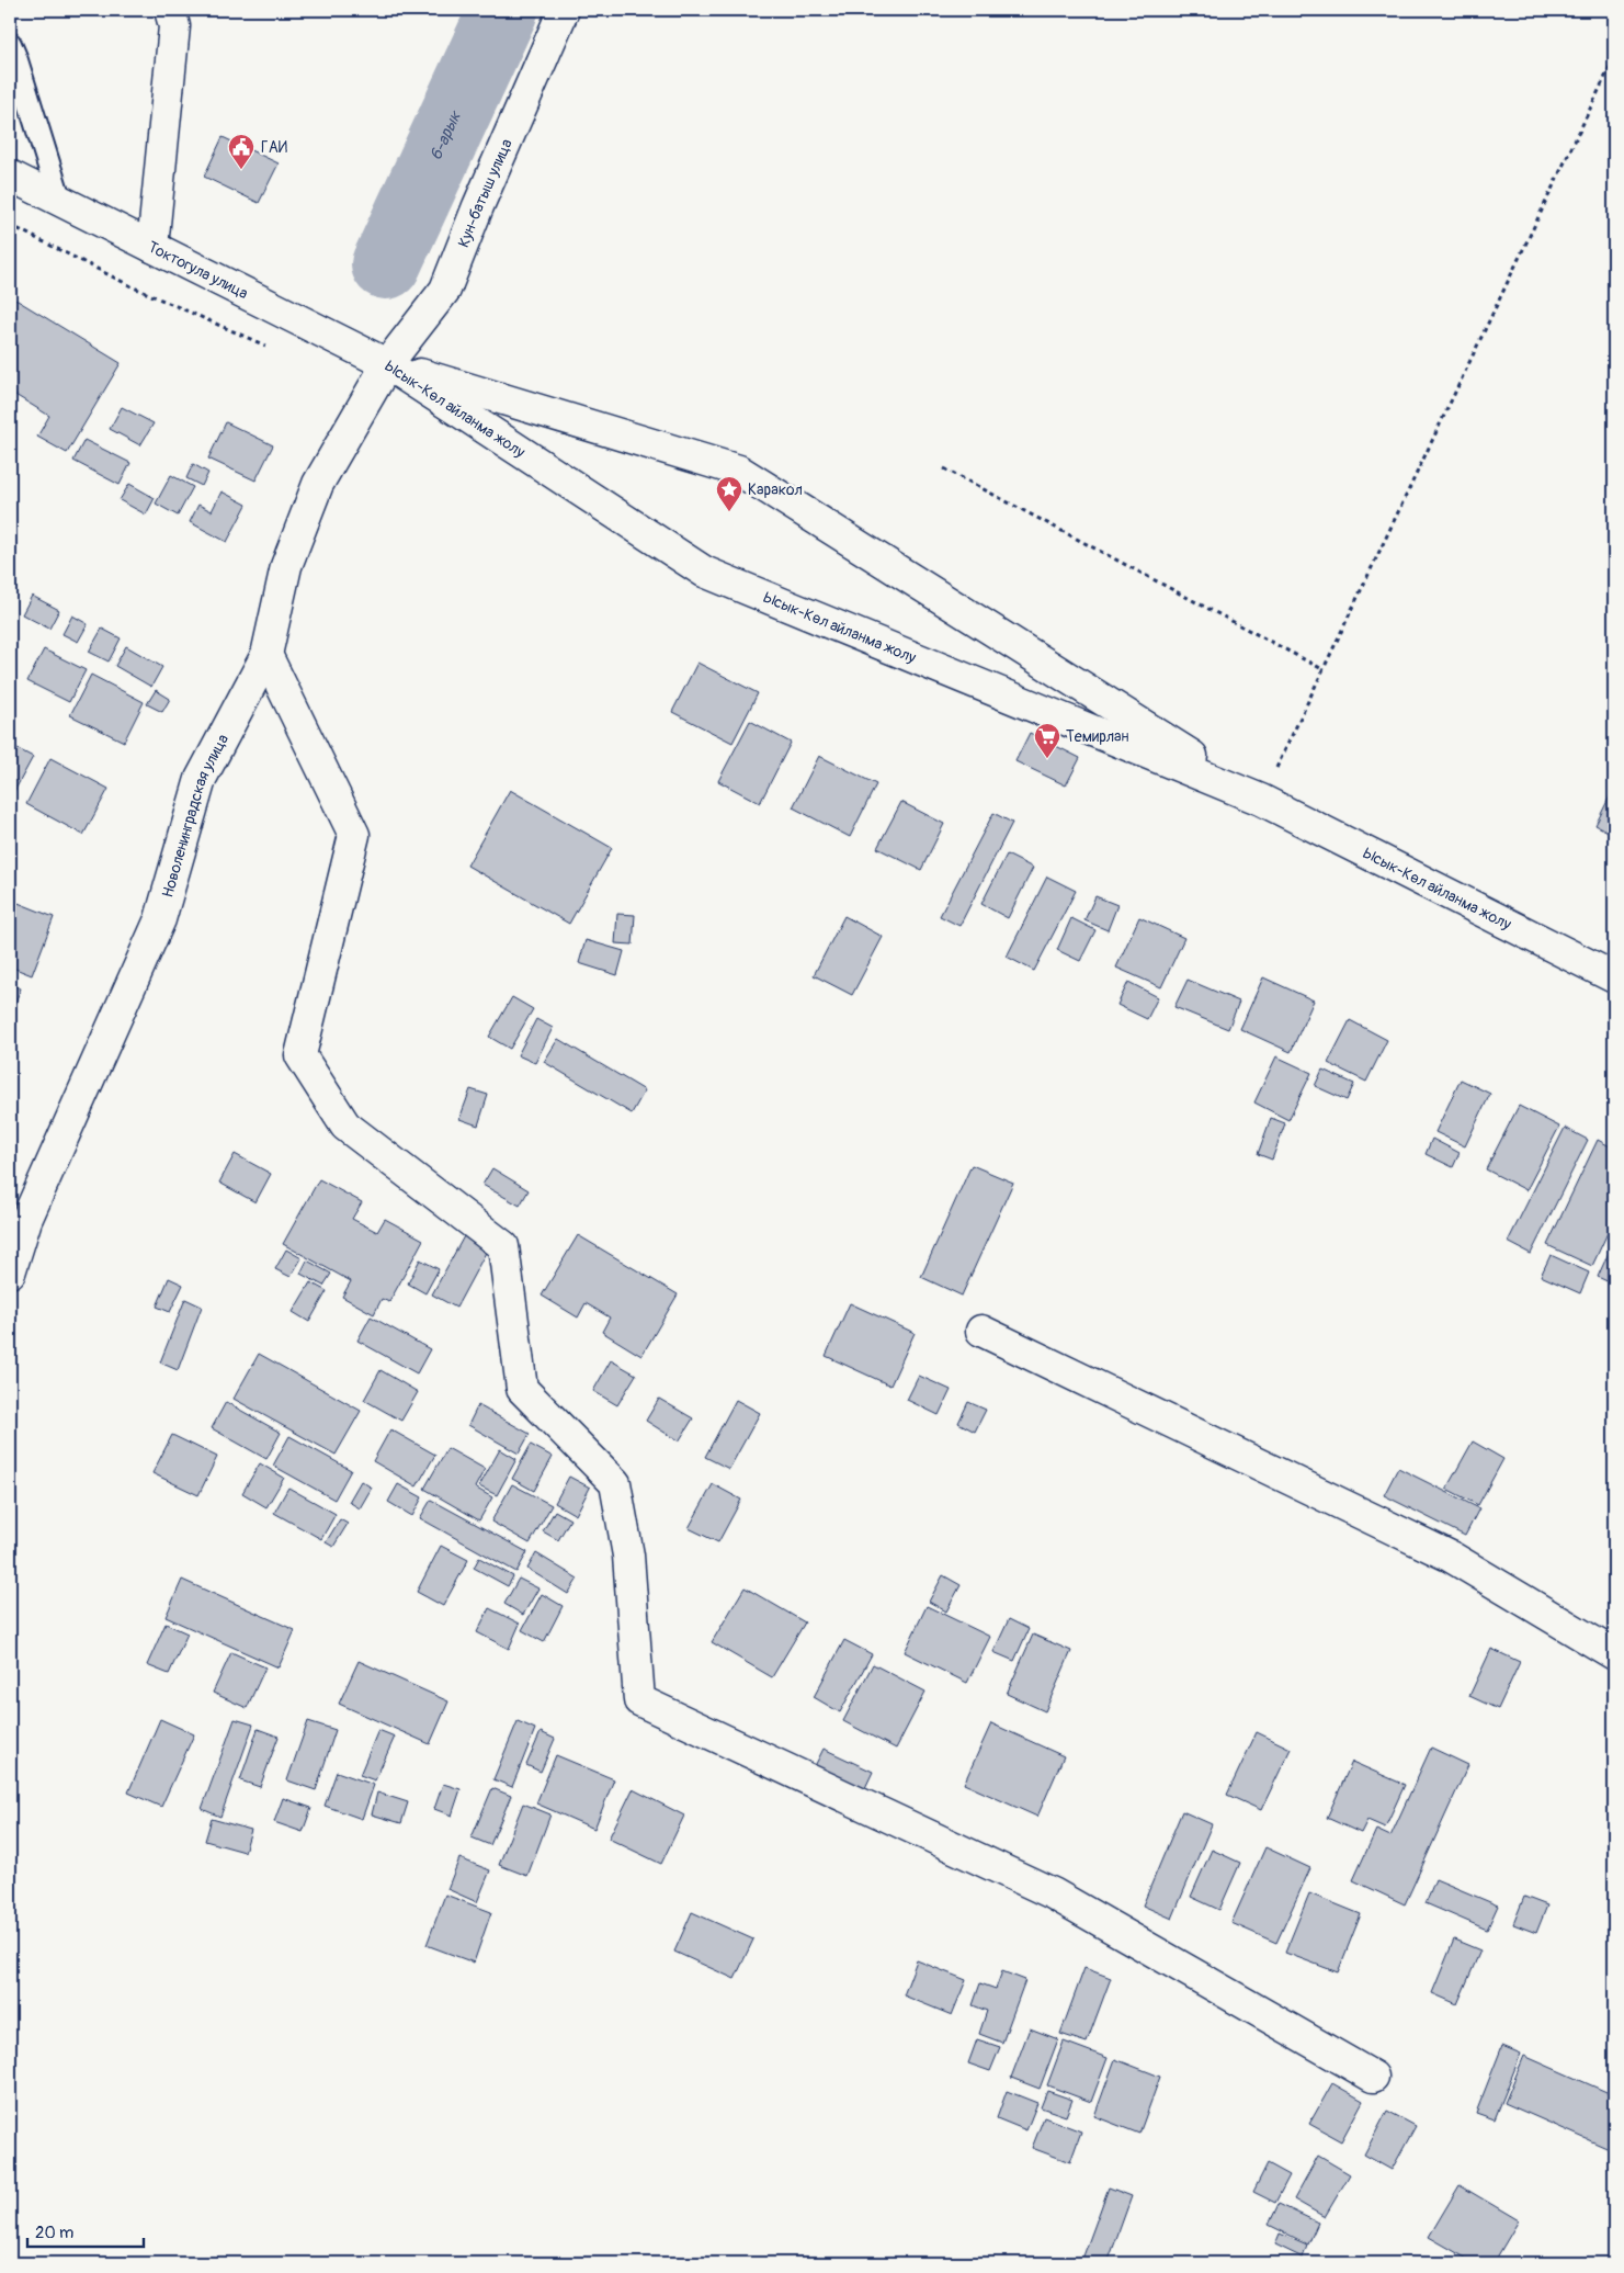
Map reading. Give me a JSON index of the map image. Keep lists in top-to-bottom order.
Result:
{
  "streets": {
    "main road": [
      "Кун-батыш улица",
      "Токтогула улица",
      "Ысык-Көл айланма жолу",
      "Новоленинградская улица"
    ]
  },
  "crossings": [
    ["Кун-батыш улица", "Токтогула улица"],
    ["Кун-батыш улица", "Ысык-Көл айланма жолу"],
    ["Кун-батыш улица", "Новоленинградская улица"],
    ["Токтогула улица", "Ысык-Көл айланма жолу"],
    ["Токтогула улица", "Новоленинградская улица"],
    ["Ысык-Көл айланма жолу", "Новоленинградская улица"]
  ],
  "water": ["6-арык"],
  "places": {
    "public building": ["ГАИ"],
    "place": ["Каракол"],
    "supermarket": ["Темирлан"]
  },
  "scale_bar": "20 m"
}
